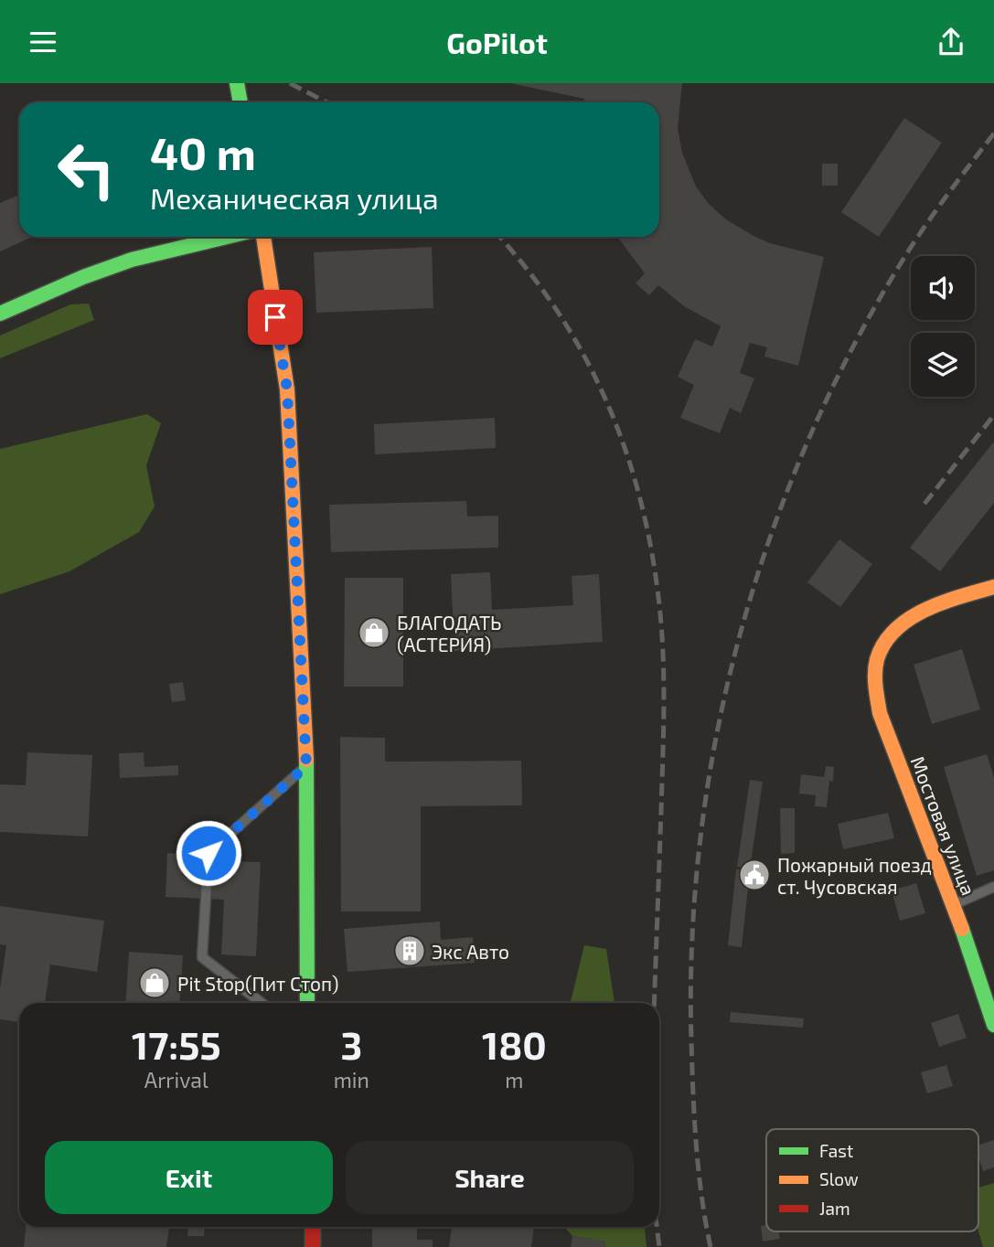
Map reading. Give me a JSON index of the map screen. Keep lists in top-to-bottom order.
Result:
{
  "streets": {
    "main road": ["Мостовая улица"]
  },
  "places": {
    "shop": ["БЛАГОДАТЬ (АСТЕРИЯ)", "Pit Stop(Пит Стоп)"],
    "public building": ["Пожарный поезд ст. Чусовская"],
    "building": ["Экс Авто"]
  },
  "legend": ["Fast", "Slow", "Jam"],
  "page": {
    "header": "GoPilot",
    "turn": ["40 m", "Механическая улица"],
    "eta": [
      "17:55",
      "Arrival",
      "3",
      "min",
      "180",
      "m"
    ],
    "buttons": ["Exit", "Share"]
  }
}
